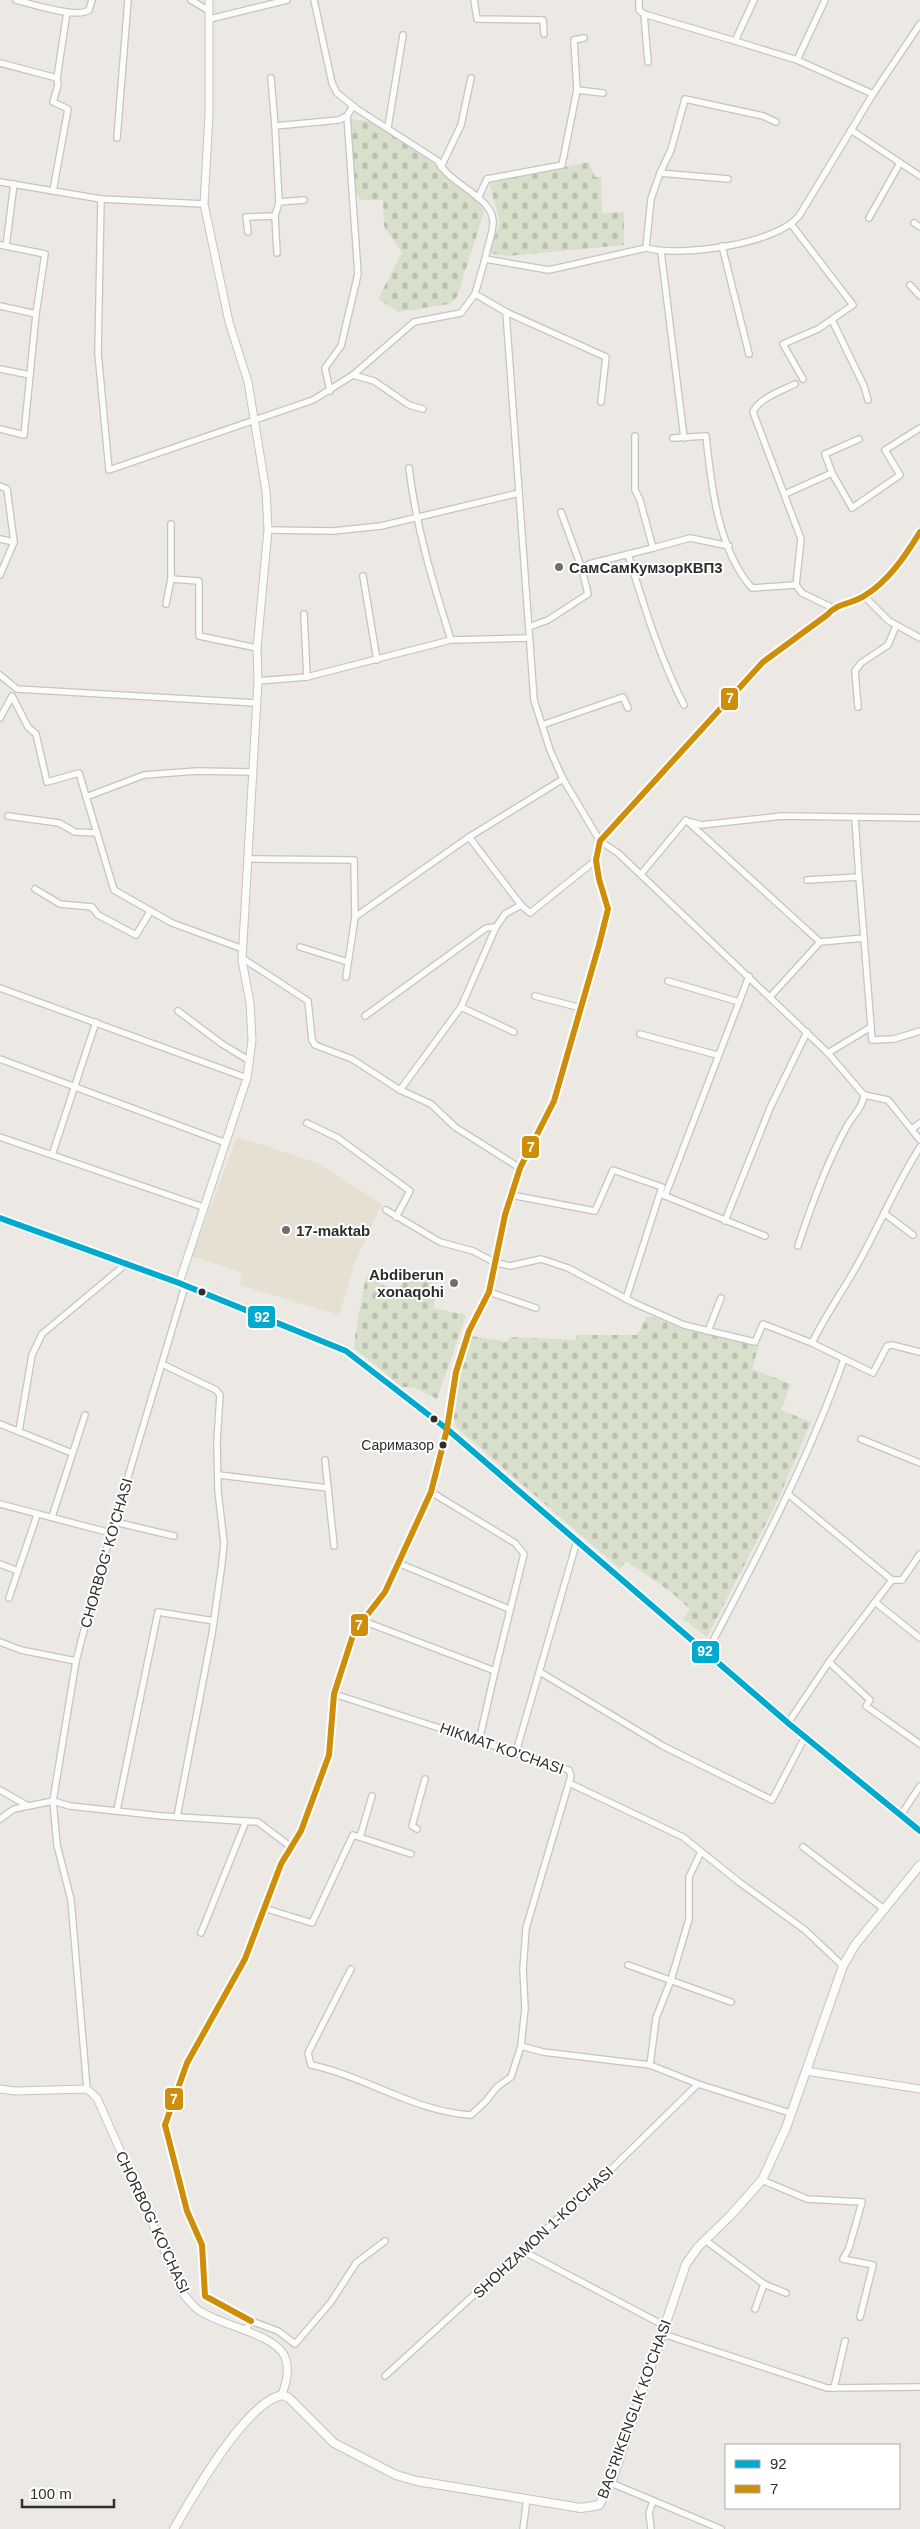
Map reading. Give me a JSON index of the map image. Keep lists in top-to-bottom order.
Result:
{
  "streets": {
    "main road": ["BAG'RIKENGLIK KO'CHASI"],
    "street": [
      "СHORBOG' KO'CHASI",
      "HIKMAT KO'CHASI",
      "CHORBOG' KO'CHASI",
      "SHOHZAMON 1-KO'CHASI"
    ]
  },
  "crossings": [
    ["СHORBOG' KO'CHASI", "CHORBOG' KO'CHASI"],
    ["HIKMAT KO'CHASI", "BAG'RIKENGLIK KO'CHASI"],
    ["CHORBOG' KO'CHASI", "BAG'RIKENGLIK KO'CHASI"]
  ],
  "places": [
    "СамСамКумзорКВП3",
    "17-maktab",
    "Abdiberun xonaqohi",
    "Саримазор"
  ],
  "lines": ["transit line 7", "transit line 92"],
  "legend": ["92", "7"],
  "scale_bar": "100 m"
}
